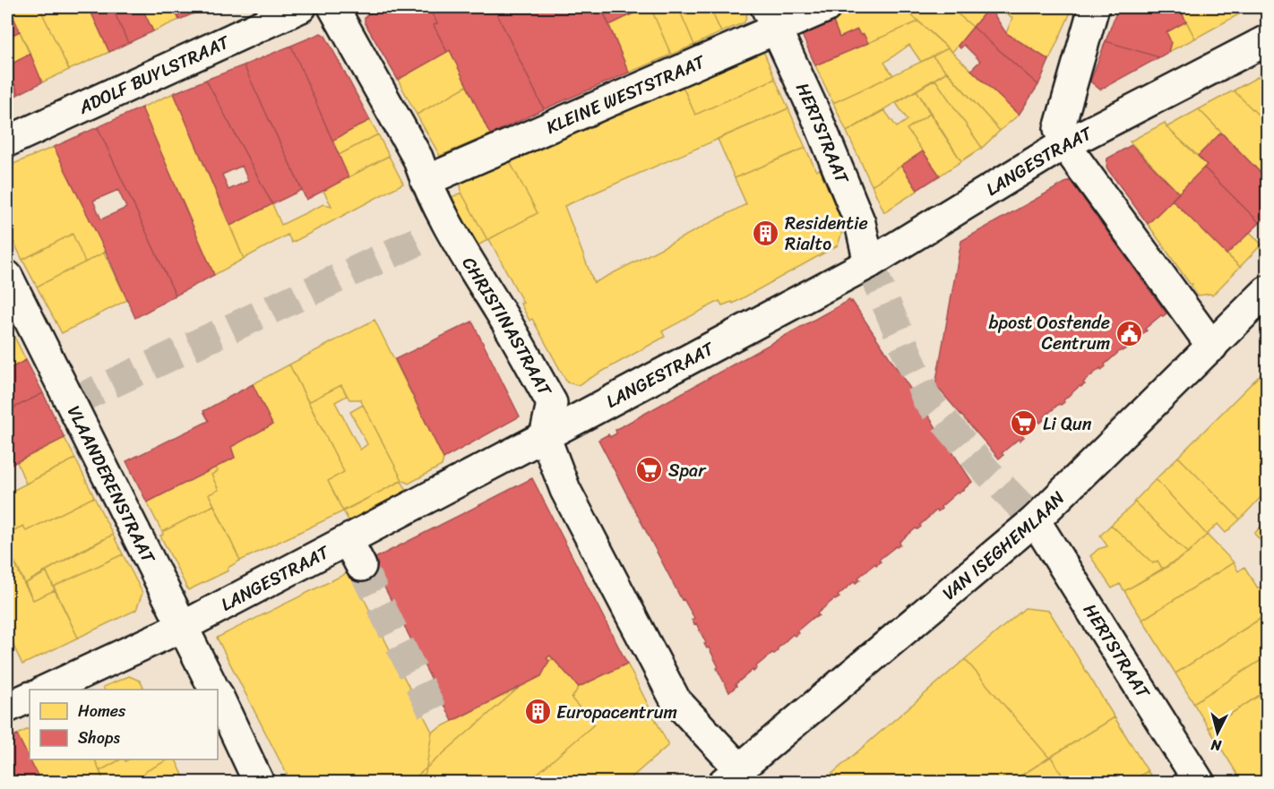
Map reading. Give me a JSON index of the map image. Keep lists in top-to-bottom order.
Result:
{
  "streets": {
    "street": [
      "ADOLF BUYLSTRAAT",
      "KLEINE WESTSTRAAT",
      "HERTSTRAAT",
      "LANGESTRAAT",
      "CHRISTINASTRAAT",
      "VLAANDERENSTRAAT",
      "VAN ISEGHEMLAAN"
    ]
  },
  "crossings": [
    ["KLEINE WESTSTRAAT", "HERTSTRAAT"],
    ["KLEINE WESTSTRAAT", "CHRISTINASTRAAT"],
    ["HERTSTRAAT", "LANGESTRAAT"],
    ["HERTSTRAAT", "VAN ISEGHEMLAAN"],
    ["LANGESTRAAT", "CHRISTINASTRAAT"],
    ["LANGESTRAAT", "VLAANDERENSTRAAT"]
  ],
  "places": {
    "building": ["Residentie Rialto", "Europacentrum"],
    "public building": ["bpost Oostende Centrum"],
    "supermarket": ["Li Qun", "Spar"]
  },
  "legend": ["Homes", "Shops"],
  "north": "bottom"
}
